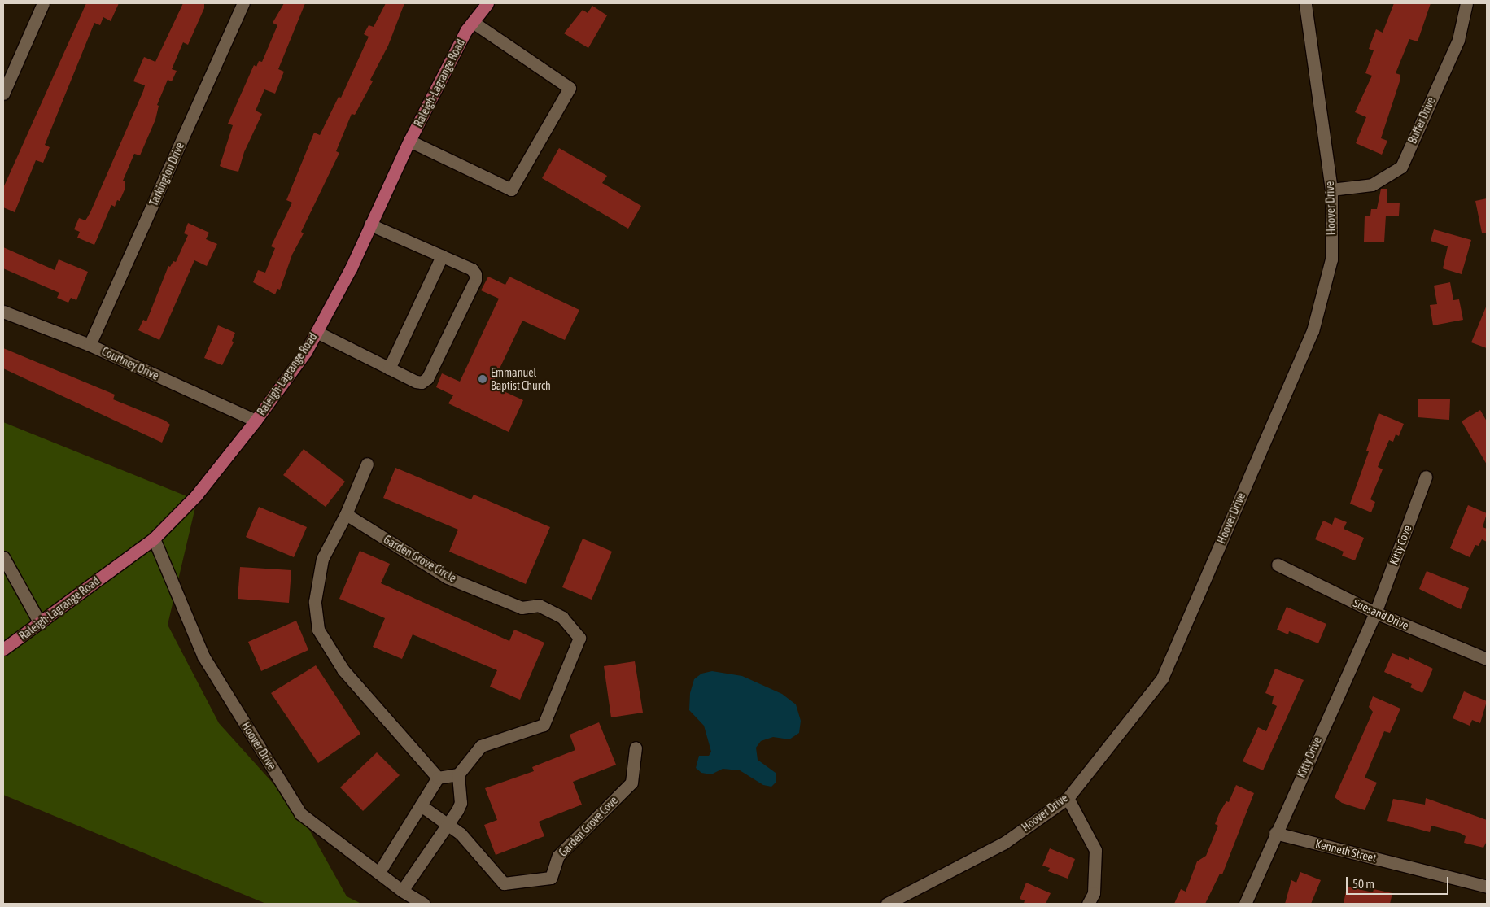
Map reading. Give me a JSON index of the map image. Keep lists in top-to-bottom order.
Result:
{
  "streets": {
    "main road": ["Raleigh-Lagrange Road"],
    "street": [
      "Buffer Drive",
      "Tarkington Drive",
      "Hoover Drive",
      "Courtney Drive",
      "Kitty Cove",
      "Garden Grove Circle",
      "Suesand Drive",
      "Kitty Drive",
      "Garden Grove Cove",
      "Kenneth Street"
    ]
  },
  "crossings": [
    ["Raleigh-Lagrange Road", "Hoover Drive"],
    ["Raleigh-Lagrange Road", "Courtney Drive"],
    ["Buffer Drive", "Hoover Drive"],
    ["Tarkington Drive", "Courtney Drive"],
    ["Kitty Cove", "Suesand Drive"],
    ["Kitty Cove", "Kitty Drive"],
    ["Suesand Drive", "Kitty Drive"],
    ["Kitty Drive", "Kenneth Street"]
  ],
  "places": ["Emmanuel Baptist Church"],
  "scale_bar": "50 m"
}
